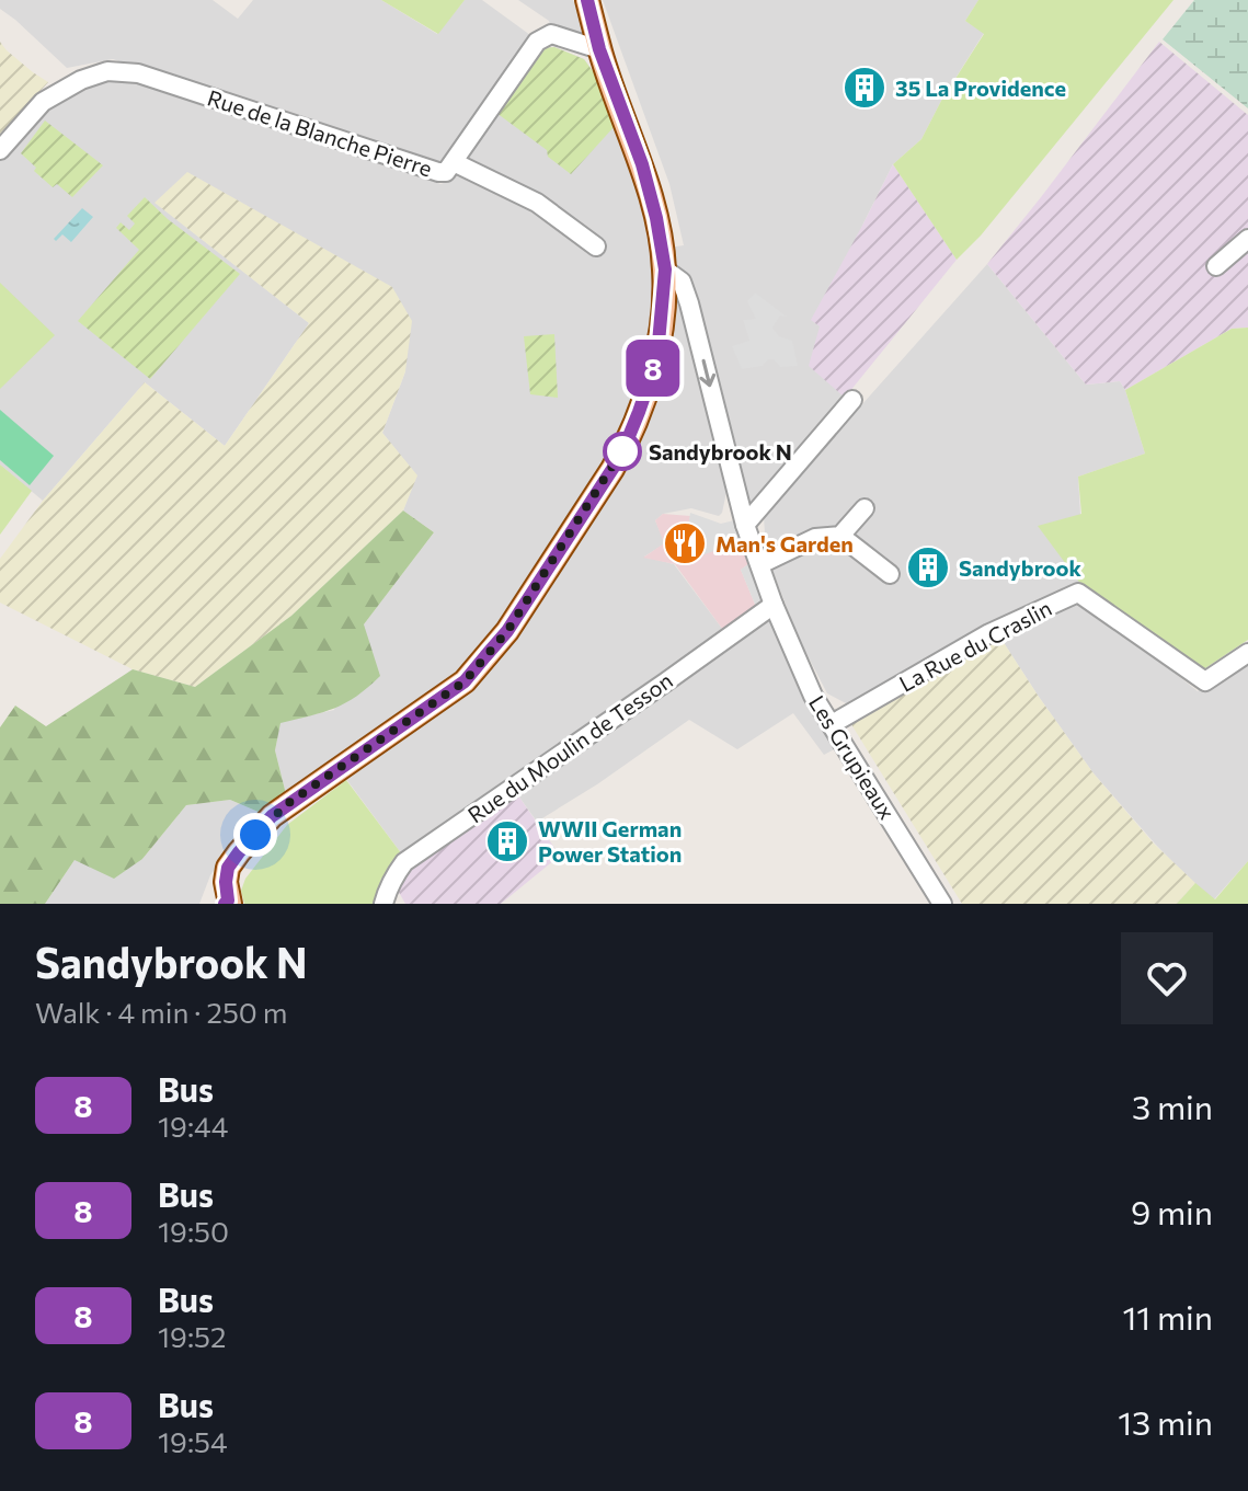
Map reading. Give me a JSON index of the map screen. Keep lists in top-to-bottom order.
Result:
{
  "streets": {
    "street": [
      "Rue de la Blanche Pierre",
      "La Rue du Craslin",
      "Rue du Moulin de Tesson",
      "Les Grupieaux"
    ]
  },
  "crossings": [
    ["La Rue du Craslin", "Les Grupieaux"],
    ["Rue du Moulin de Tesson", "Les Grupieaux"]
  ],
  "one_way": ["Les Grupieaux"],
  "places": {
    "building": ["35 La Providence", "Sandybrook", "WWII German Power Station"],
    "other": ["Sandybrook N"],
    "restaurant": ["Man's Garden"]
  },
  "lines": ["bus line 8"],
  "page": {
    "on_map": "8",
    "heading": ["Sandybrook N", "Walk · 4 min · 250 m"],
    "list": [
      {
        "mark": "8",
        "name": "Bus",
        "note": "19:44",
        "value": "3 min"
      },
      {
        "mark": "8",
        "name": "Bus",
        "note": "19:50",
        "value": "9 min"
      },
      {
        "mark": "8",
        "name": "Bus",
        "note": "19:52",
        "value": "11 min"
      },
      {
        "mark": "8",
        "name": "Bus",
        "note": "19:54",
        "value": "13 min"
      }
    ]
  }
}
